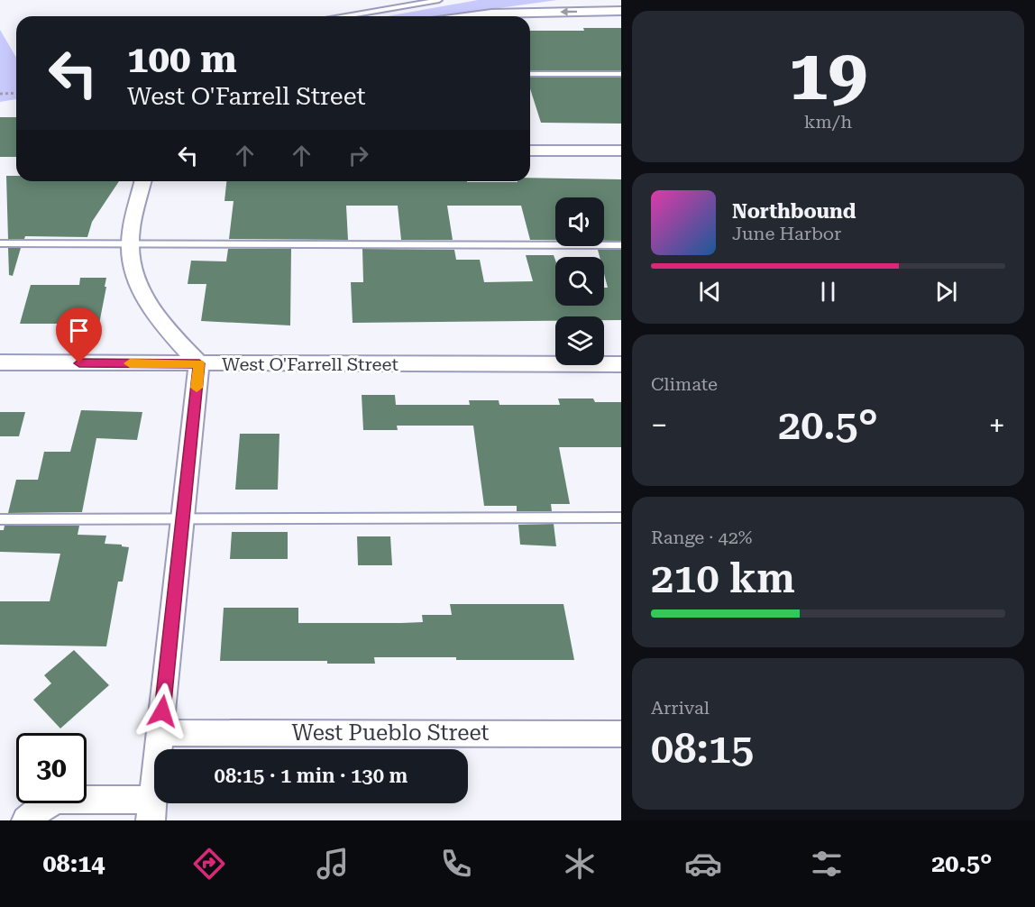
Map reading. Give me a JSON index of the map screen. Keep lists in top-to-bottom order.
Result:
{
  "streets": {
    "street": ["West O'Farrell Street", "West Pueblo Street"]
  },
  "page": {
    "tile": [
      ["19", "km/h"],
      "Climate",
      ["Range · 42%", "210 km"],
      ["Arrival", "08:15"]
    ],
    "turn": ["100 m", "West O'Farrell Street"],
    "song": ["Northbound", "June Harbor"],
    "heat": ["−", "20.5°", "+"],
    "limit": "30",
    "trip": "08:15 · 1 min · 130 m",
    "tabs": ["08:14", "20.5°"]
  }
}
